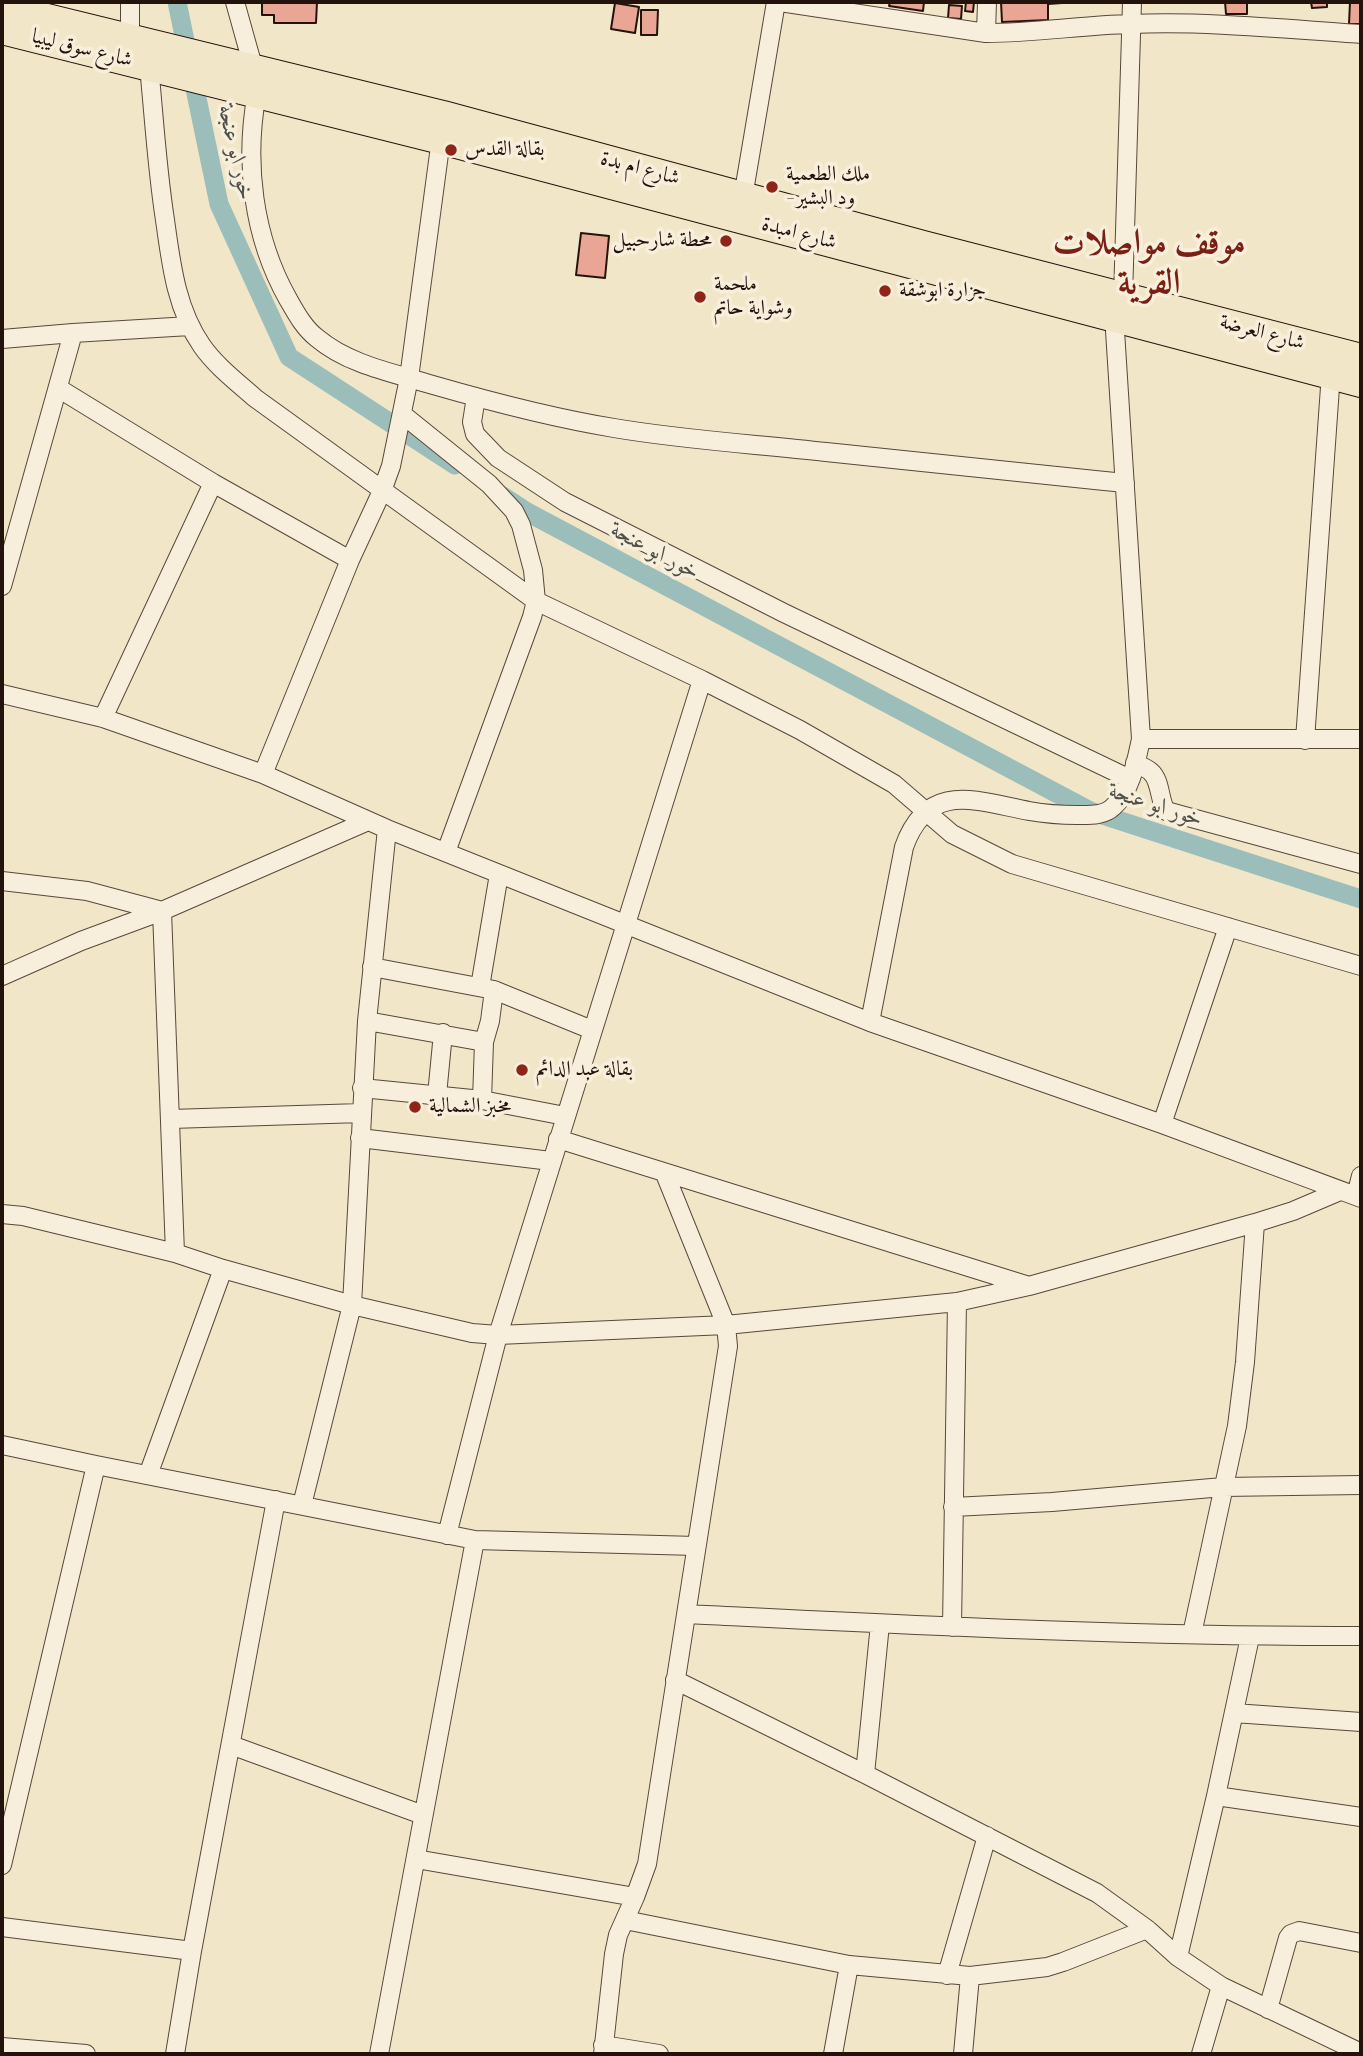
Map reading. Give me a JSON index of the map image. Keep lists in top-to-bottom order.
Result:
{
  "streets": {
    "main road": [
      "شارع سوق ليبيا",
      "شارع ام بدة",
      "شارع امبدة",
      "شارع العرضة"
    ]
  },
  "crossings": [
    ["شارع سوق ليبيا", "شارع ام بدة"],
    ["شارع ام بدة", "شارع امبدة"],
    ["شارع ام بدة", "شارع العرضة"],
    ["شارع امبدة", "شارع العرضة"]
  ],
  "districts": ["موقف مواصلات القرية"],
  "water": ["خور ابو عنجة"],
  "places": [
    "بقالة القدس",
    "ملك الطعمية - ود البشير",
    "محطة شارحبيل",
    "جزارة ابوشقة",
    "ملحمة وشواية حاتم",
    "بقالة عبد الدائم",
    "مخبز الشمالية"
  ]
}
